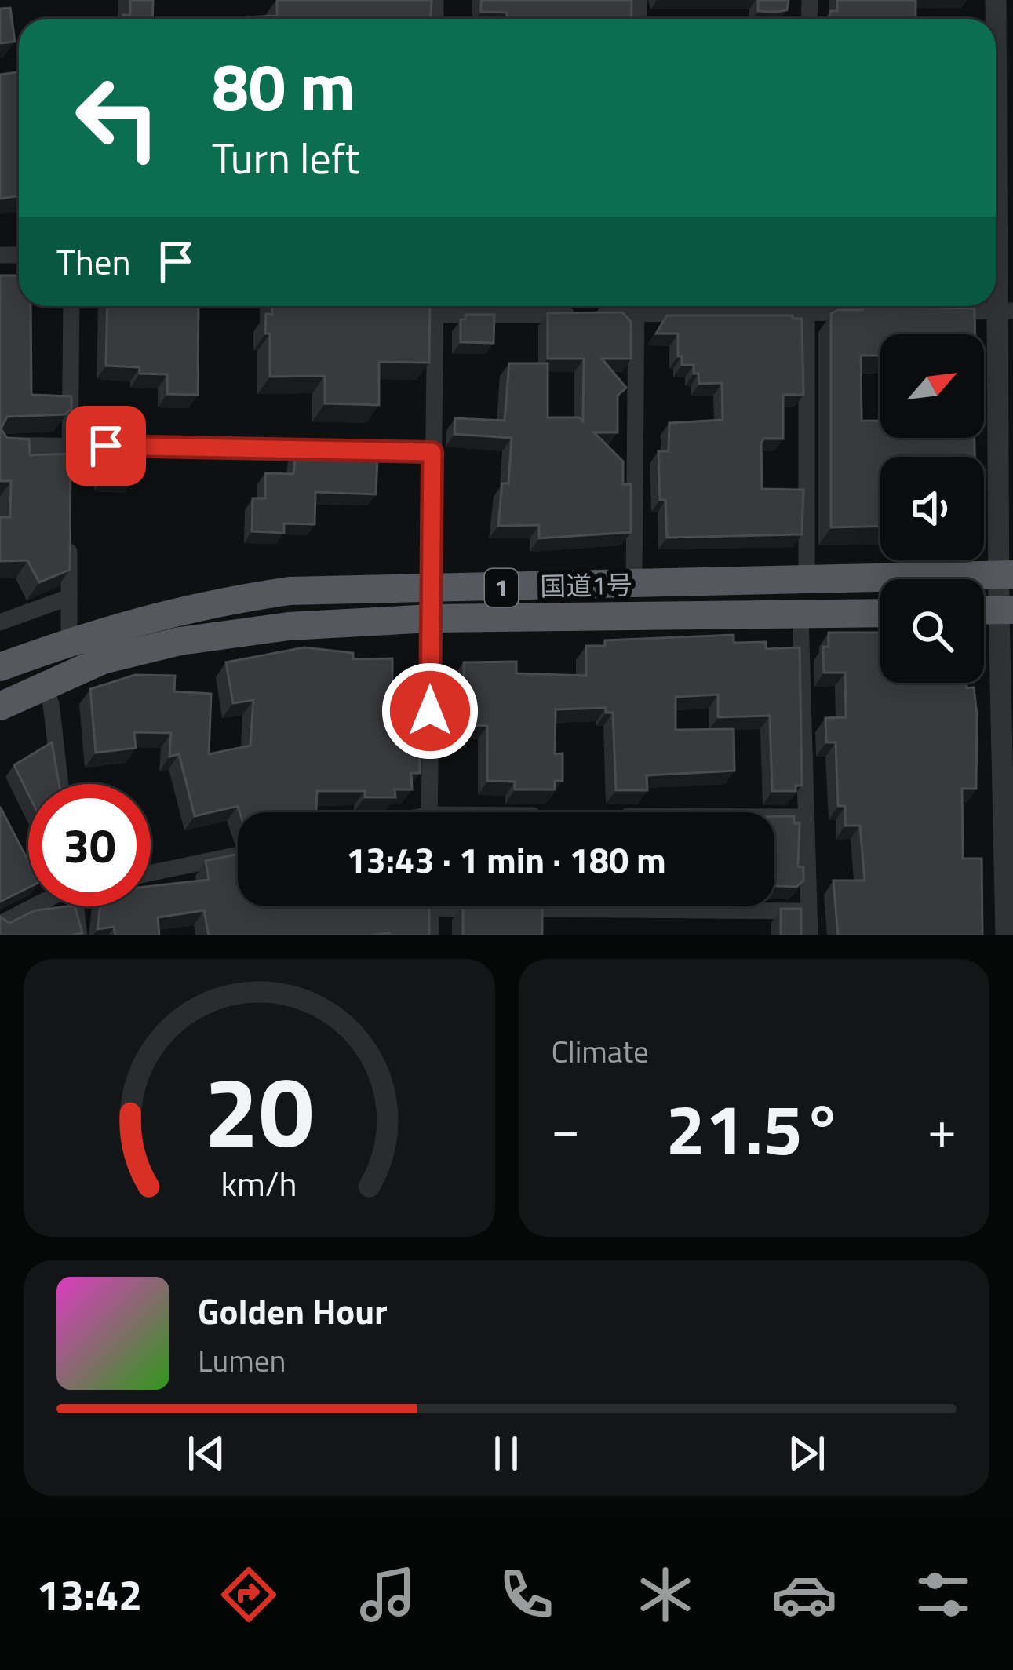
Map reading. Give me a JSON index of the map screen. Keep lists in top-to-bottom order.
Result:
{
  "streets": {
    "highway": ["国道1号", "1"]
  },
  "north": "top right",
  "page": {
    "turn": ["80 m", "Turn left"],
    "then": "Then",
    "limit": "30",
    "trip": "13:43 · 1 min · 180 m",
    "tile": "Climate",
    "heat": ["−", "21.5°", "+"],
    "song": ["Golden Hour", "Lumen"],
    "tabs": "13:42",
    "gauge": ["20", "km/h"]
  }
}
